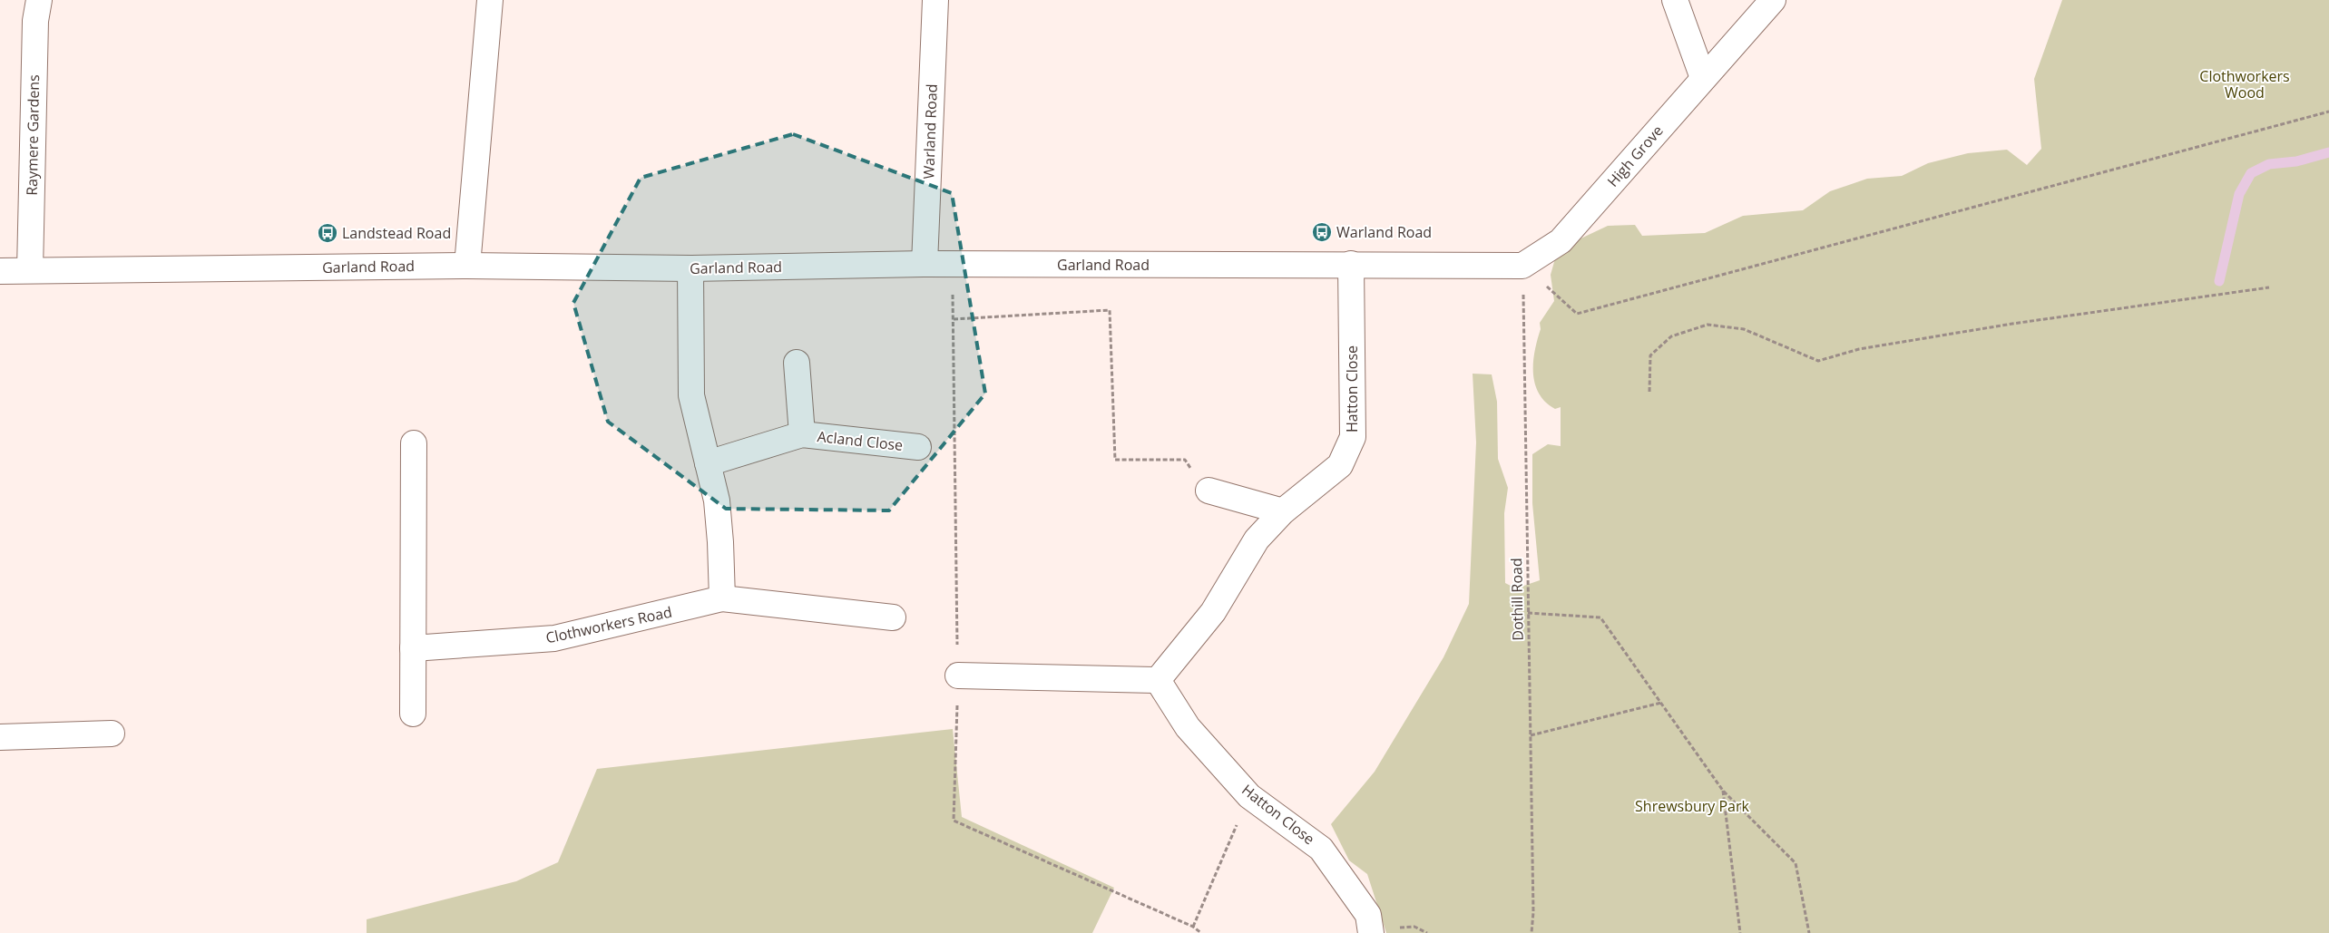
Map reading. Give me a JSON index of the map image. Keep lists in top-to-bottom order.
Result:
{
  "streets": {
    "street": [
      "Warland Road",
      "Raymere Gardens",
      "High Grove",
      "Garland Road",
      "Hatton Close",
      "Acland Close",
      "Clothworkers Road"
    ],
    "path": ["Dothill Road"]
  },
  "crossings": [
    ["Warland Road", "Garland Road"],
    ["Raymere Gardens", "Garland Road"],
    ["High Grove", "Garland Road"],
    ["High Grove", "Dothill Road"],
    ["Garland Road", "Hatton Close"],
    ["Garland Road", "Dothill Road"]
  ],
  "parks": ["Clothworkers Wood", "Shrewsbury Park"],
  "places": {
    "bus stop": ["Warland Road", "Landstead Road"]
  }
}
